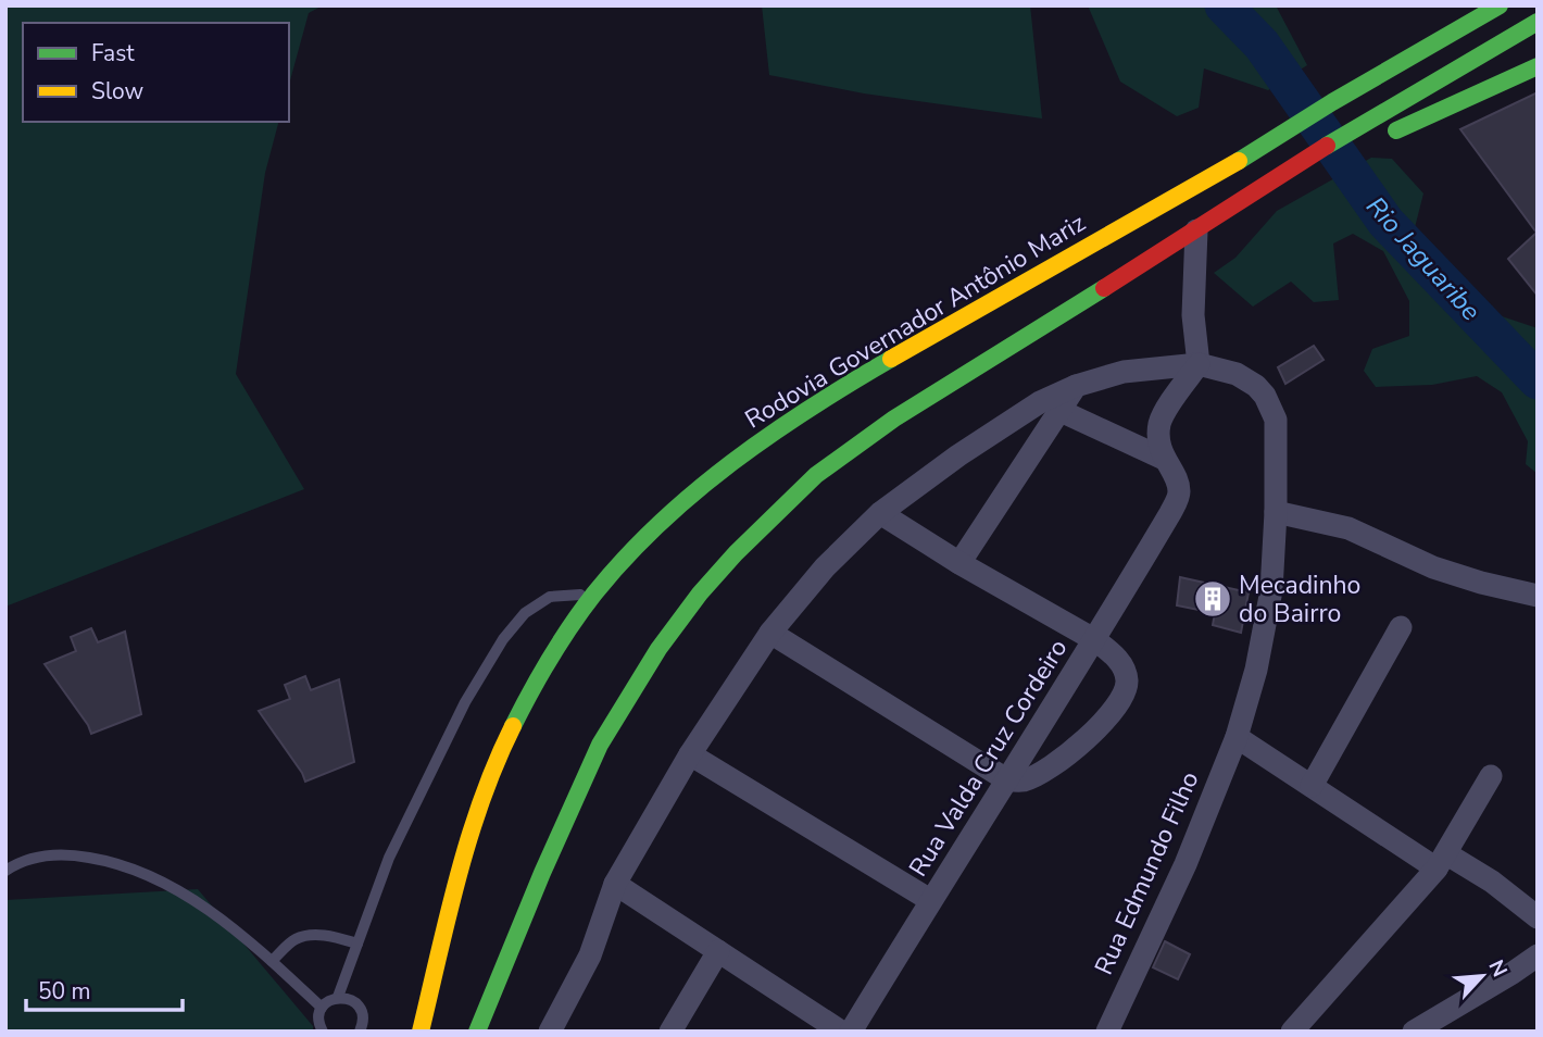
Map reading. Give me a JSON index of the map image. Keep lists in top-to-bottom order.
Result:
{
  "streets": {
    "highway": ["Rodovia Governador Antônio Mariz"],
    "street": ["Rua Valda Cruz Cordeiro", "Rua Edmundo Filho"]
  },
  "water": ["Rio Jaguaribe"],
  "places": {
    "building": ["Mecadinho do Bairro"]
  },
  "legend": ["Fast", "Slow"],
  "scale_bar": "50 m",
  "north": "top right"
}
